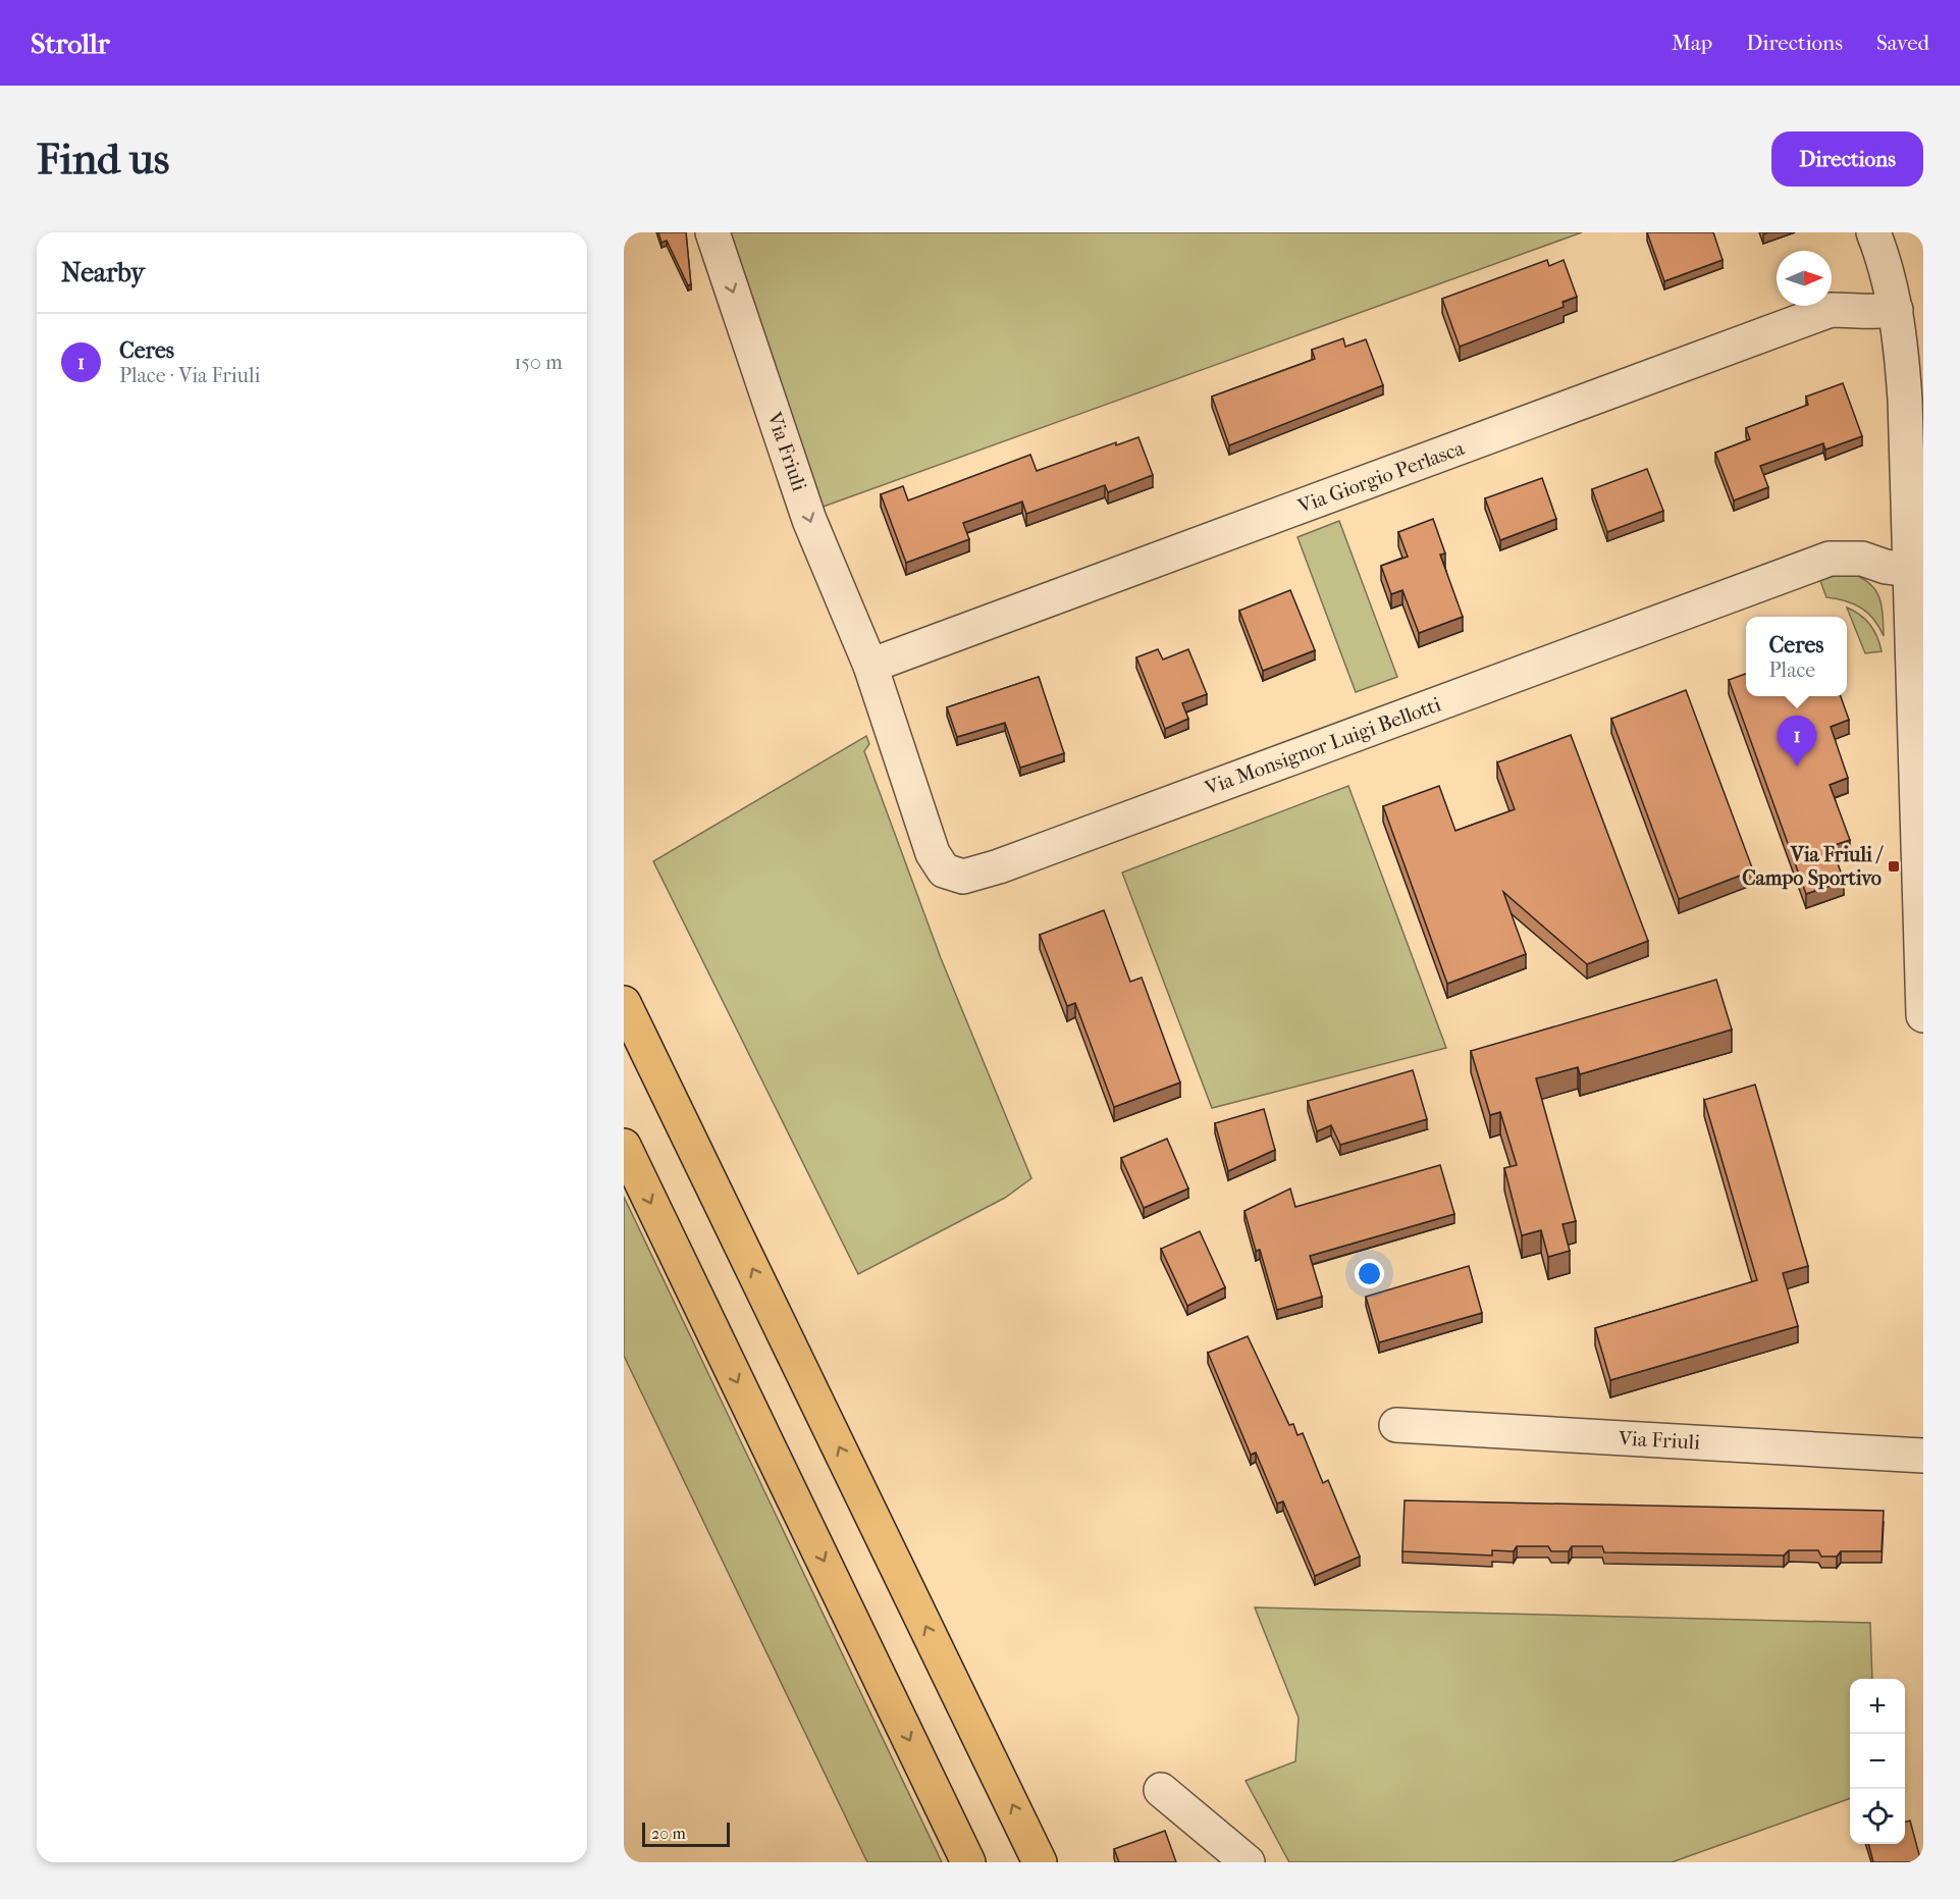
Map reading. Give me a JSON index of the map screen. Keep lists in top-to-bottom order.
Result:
{
  "streets": {
    "street": ["Via Friuli", "Via Giorgio Perlasca", "Via Monsignor Luigi Bellotti"]
  },
  "crossings": [
    ["Via Friuli", "Via Giorgio Perlasca"],
    ["Via Friuli", "Via Monsignor Luigi Bellotti"],
    ["Via Giorgio Perlasca", "Via Monsignor Luigi Bellotti"]
  ],
  "one_way": ["Via Friuli"],
  "places": {
    "transit": ["Via Friuli / Campo Sportivo"]
  },
  "scale_bar": "20 m",
  "north": "right",
  "page": {
    "header": "Strollr",
    "nav": ["Map", "Directions", "Saved"],
    "buttons": "Directions",
    "title": "Find us",
    "heading": "Nearby",
    "list": [
      {
        "mark": "1",
        "name": "Ceres",
        "note": "Place · Via Friuli",
        "value": "150 m"
      }
    ],
    "popup": ["Ceres", "Place"],
    "pins": "1",
    "map_buttons": ["+", "−"],
    "scale": "20 m"
  }
}
